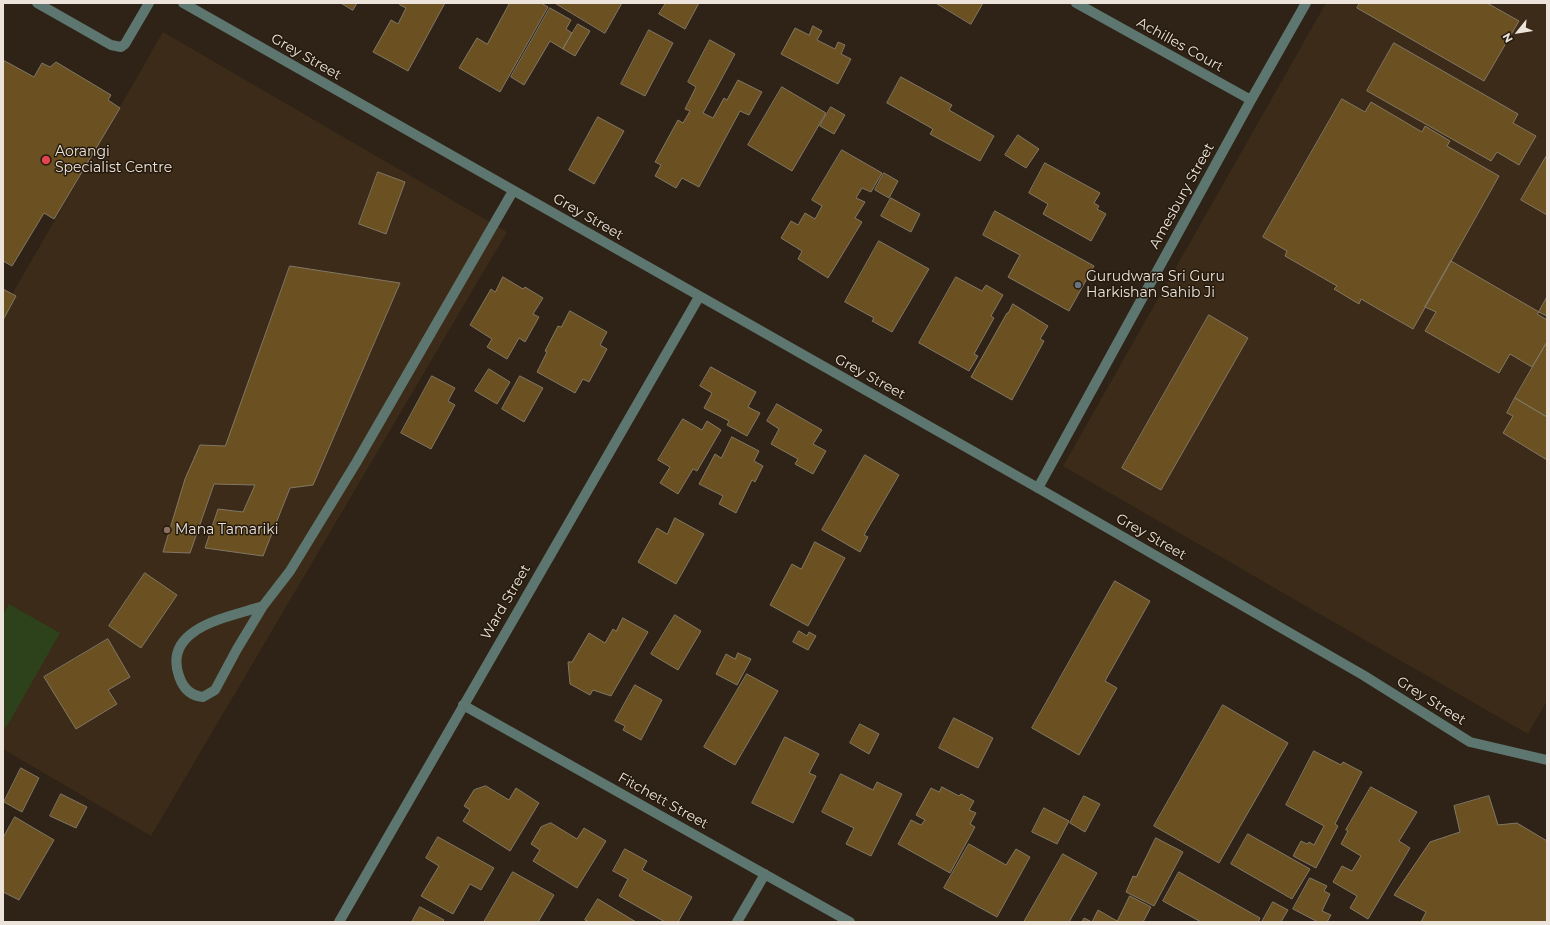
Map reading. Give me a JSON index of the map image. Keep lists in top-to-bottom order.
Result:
{
  "streets": {
    "street": [
      "Achilles Court",
      "Grey Street",
      "Amesbury Street",
      "Ward Street",
      "Fitchett Street"
    ]
  },
  "crossings": [
    ["Achilles Court", "Amesbury Street"],
    ["Grey Street", "Amesbury Street"],
    ["Grey Street", "Ward Street"],
    ["Ward Street", "Fitchett Street"]
  ],
  "places": ["Aorangi Specialist Centre", "Gurudwara Sri Guru Harkishan Sahib Ji", "Mana Tamariki"],
  "north": "bottom left"
}
